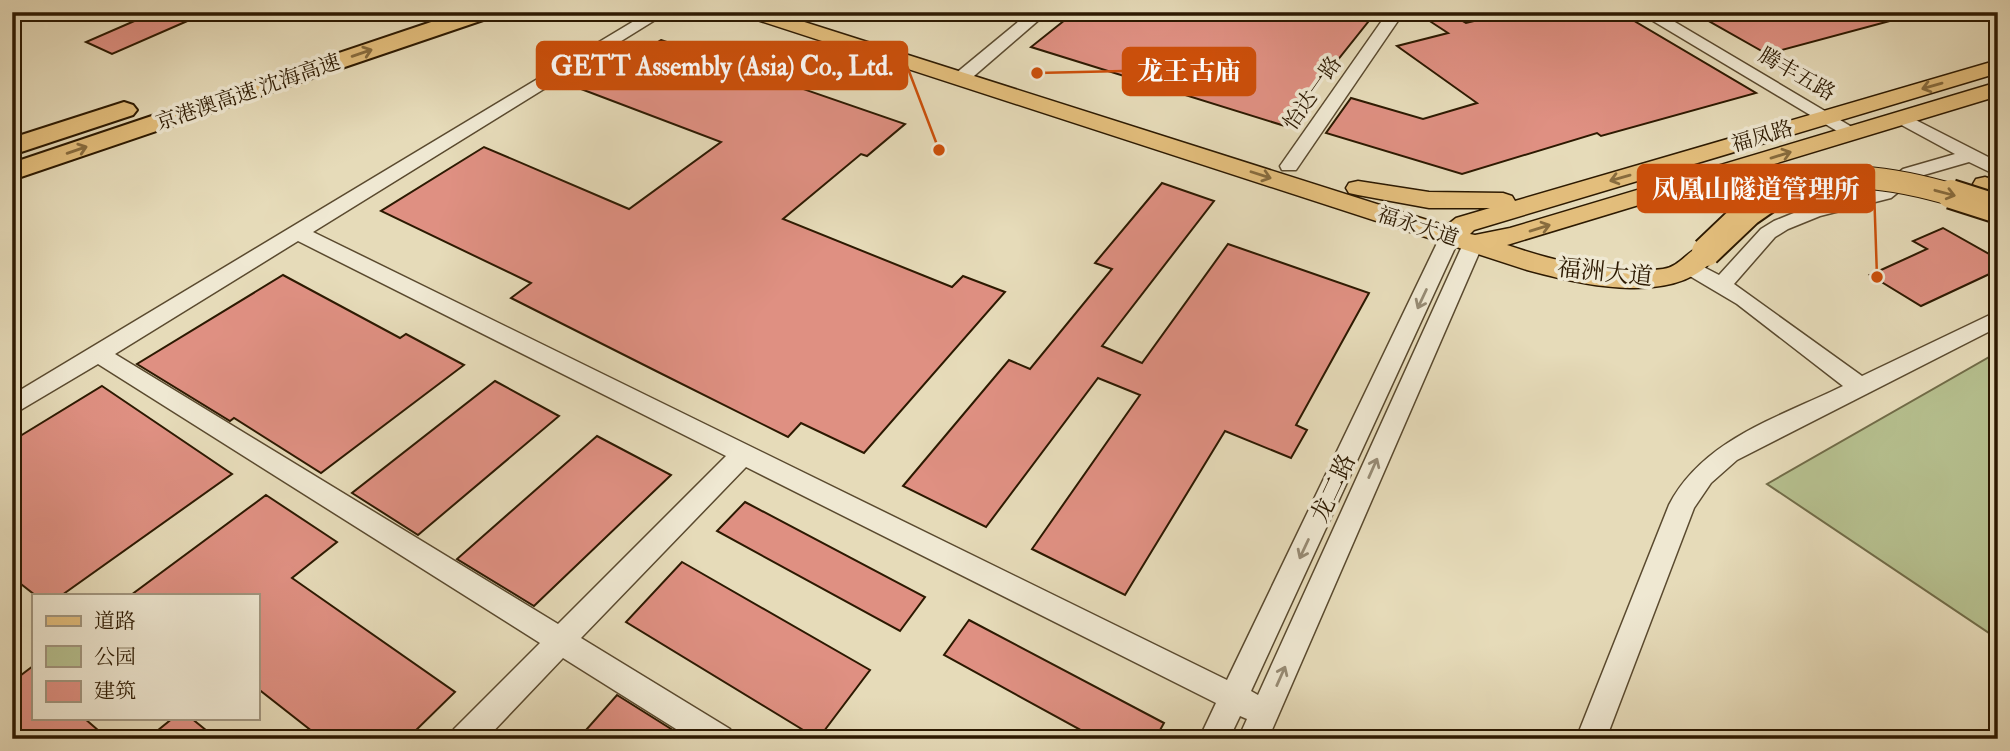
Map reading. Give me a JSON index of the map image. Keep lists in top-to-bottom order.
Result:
{
  "streets": {
    "highway": ["京港澳高速 沈海高速"],
    "main road": ["福凤路", "福永大道", "福洲大道"],
    "street": ["腾丰五路", "怡达一路", "龙二路"]
  },
  "crossings": [
    ["腾丰五路", "福凤路"],
    ["怡达一路", "福永大道"],
    ["福凤路", "福永大道"],
    ["福凤路", "福洲大道"],
    ["福凤路", "龙二路"],
    ["福永大道", "福洲大道"],
    ["福永大道", "龙二路"],
    ["福洲大道", "龙二路"]
  ],
  "one_way": ["福洲大道"],
  "places": ["龙王古庙", "GETT Assembly (Asia) Co., Ltd.", "凤凰山隧道管理所"],
  "legend": ["道路", "公园", "建筑"]
}
